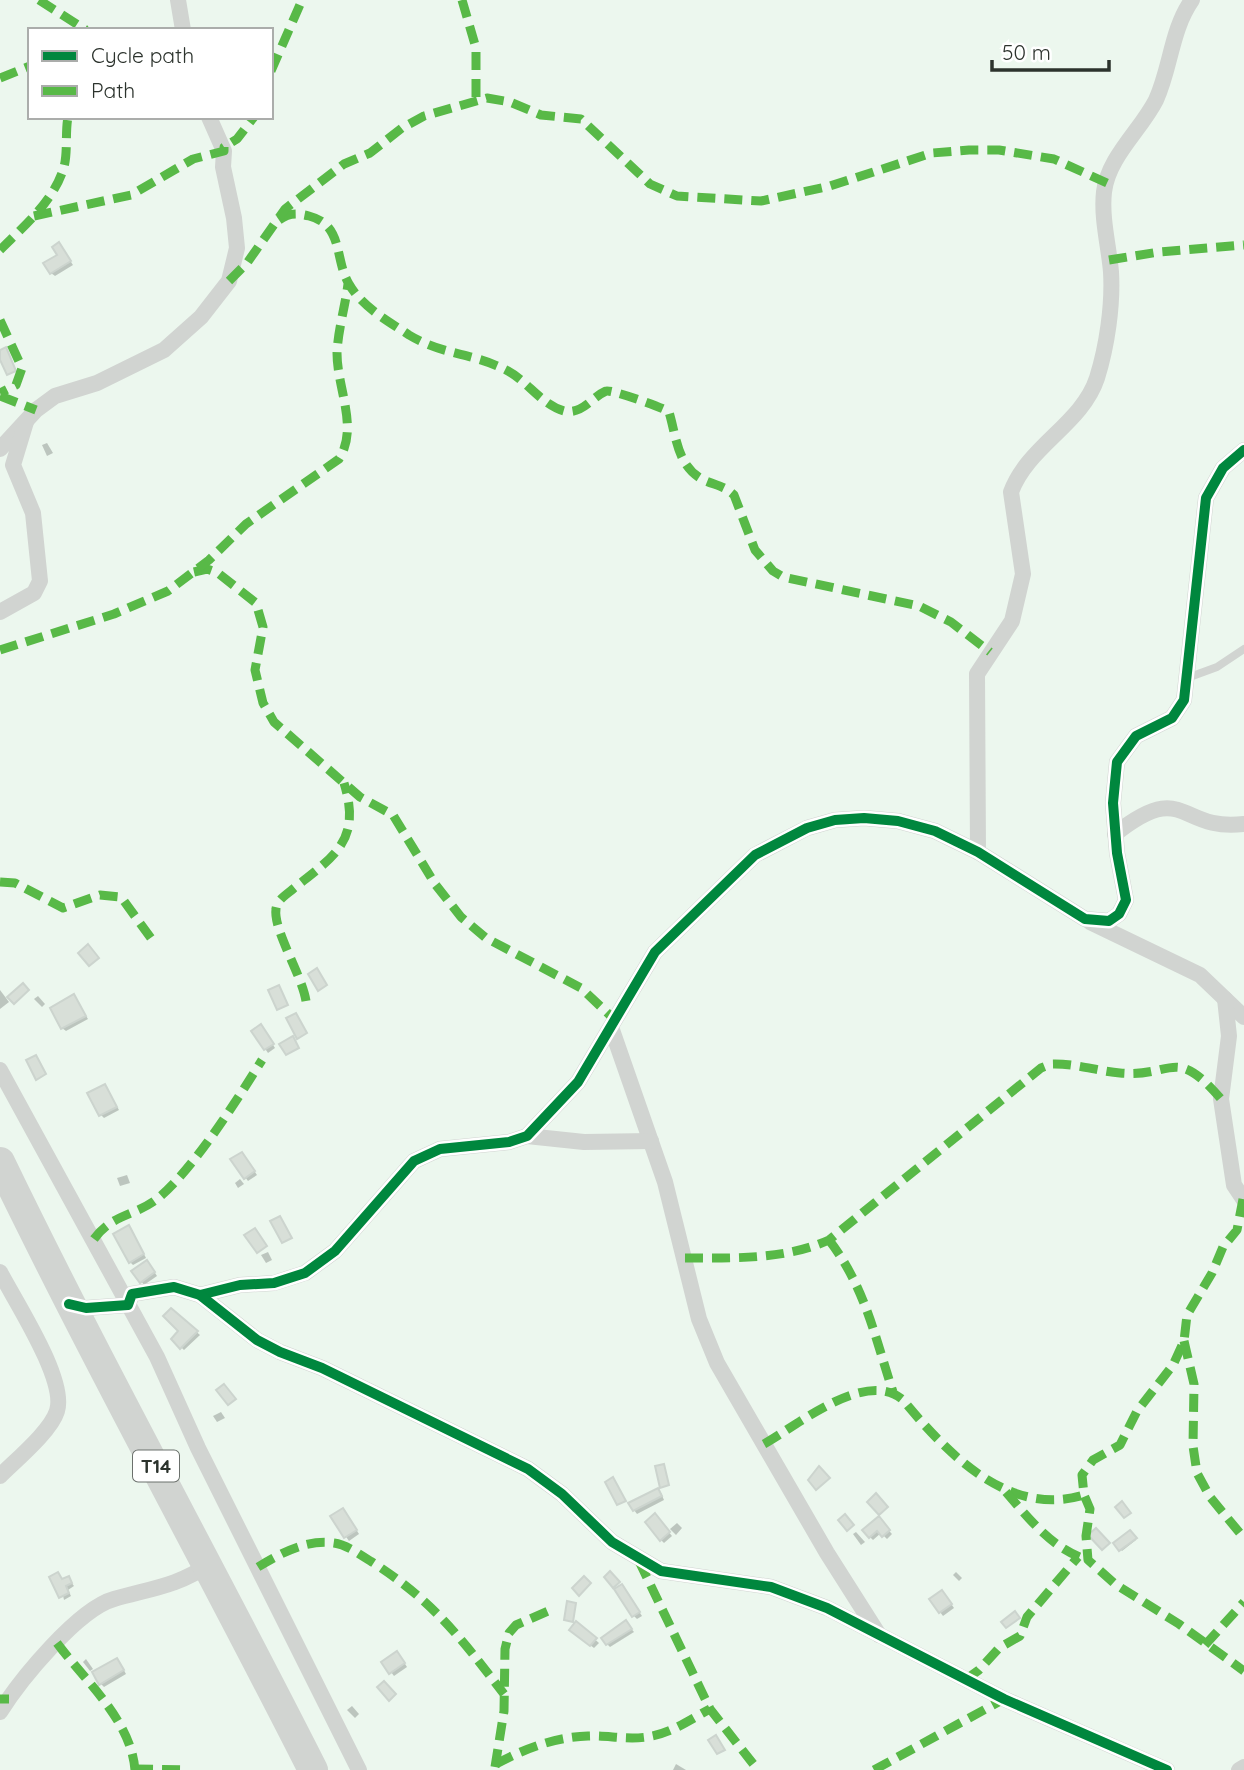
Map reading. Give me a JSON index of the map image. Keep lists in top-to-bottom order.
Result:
{
  "streets": {
    "highway": ["T14"]
  },
  "legend": ["Cycle path", "Path"],
  "scale_bar": "50 m"
}
